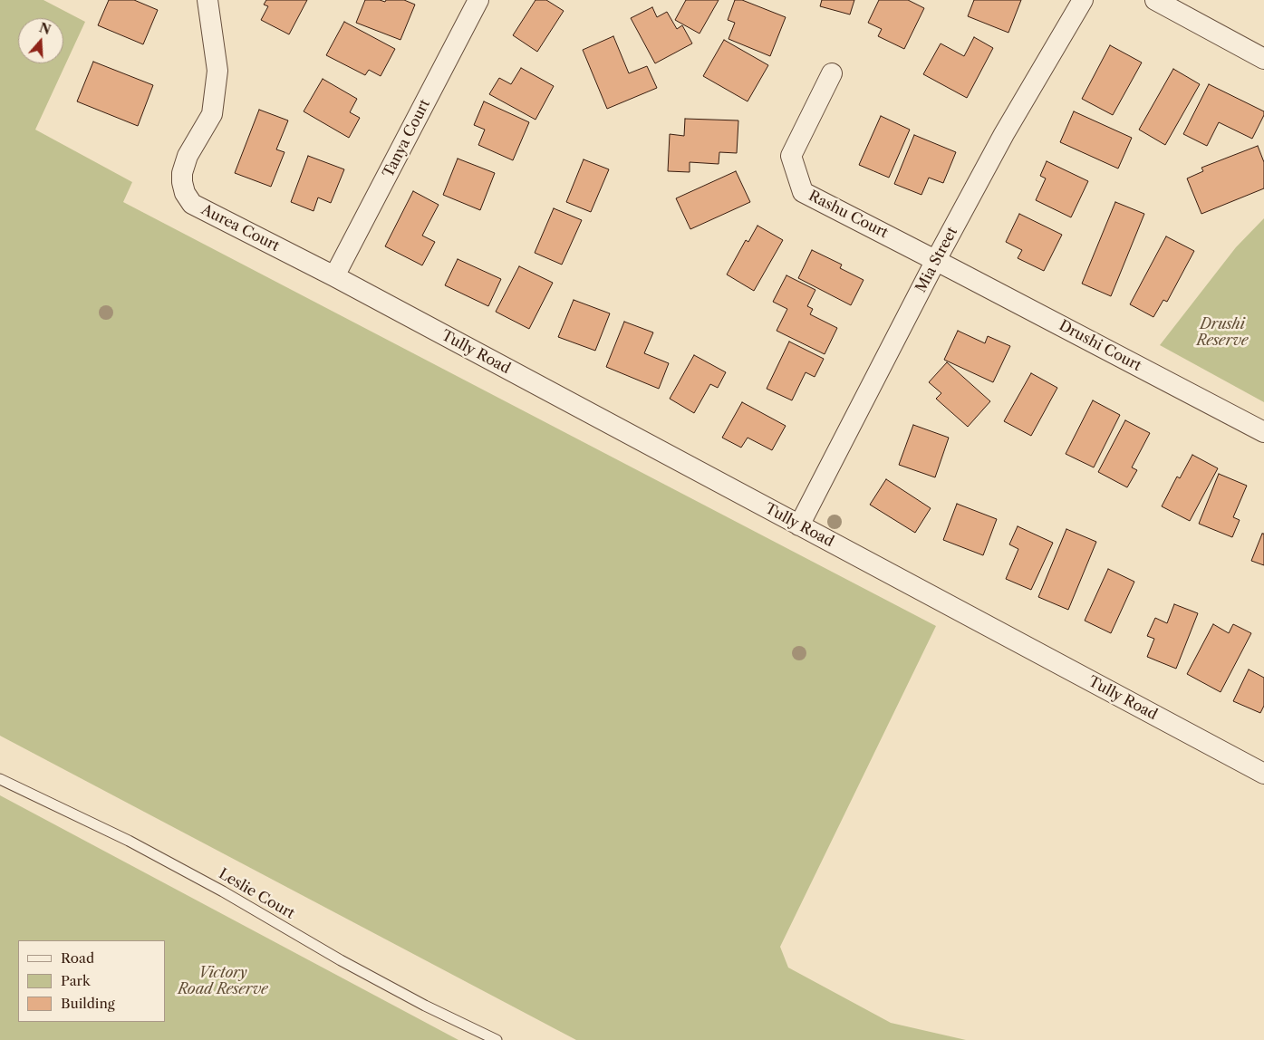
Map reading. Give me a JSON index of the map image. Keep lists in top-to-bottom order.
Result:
{
  "streets": {
    "street": [
      "Tanya Court",
      "Rashu Court",
      "Aurea Court",
      "Mia Street",
      "Drushi Court",
      "Tully Road"
    ],
    "lane": ["Leslie Court"]
  },
  "crossings": [
    ["Tanya Court", "Aurea Court"],
    ["Tanya Court", "Tully Road"],
    ["Rashu Court", "Mia Street"],
    ["Rashu Court", "Drushi Court"],
    ["Aurea Court", "Tully Road"],
    ["Mia Street", "Drushi Court"],
    ["Mia Street", "Tully Road"]
  ],
  "parks": ["Drushi Reserve", "Victory Road Reserve"],
  "legend": ["Road", "Park", "Building"],
  "north": "top"
}
